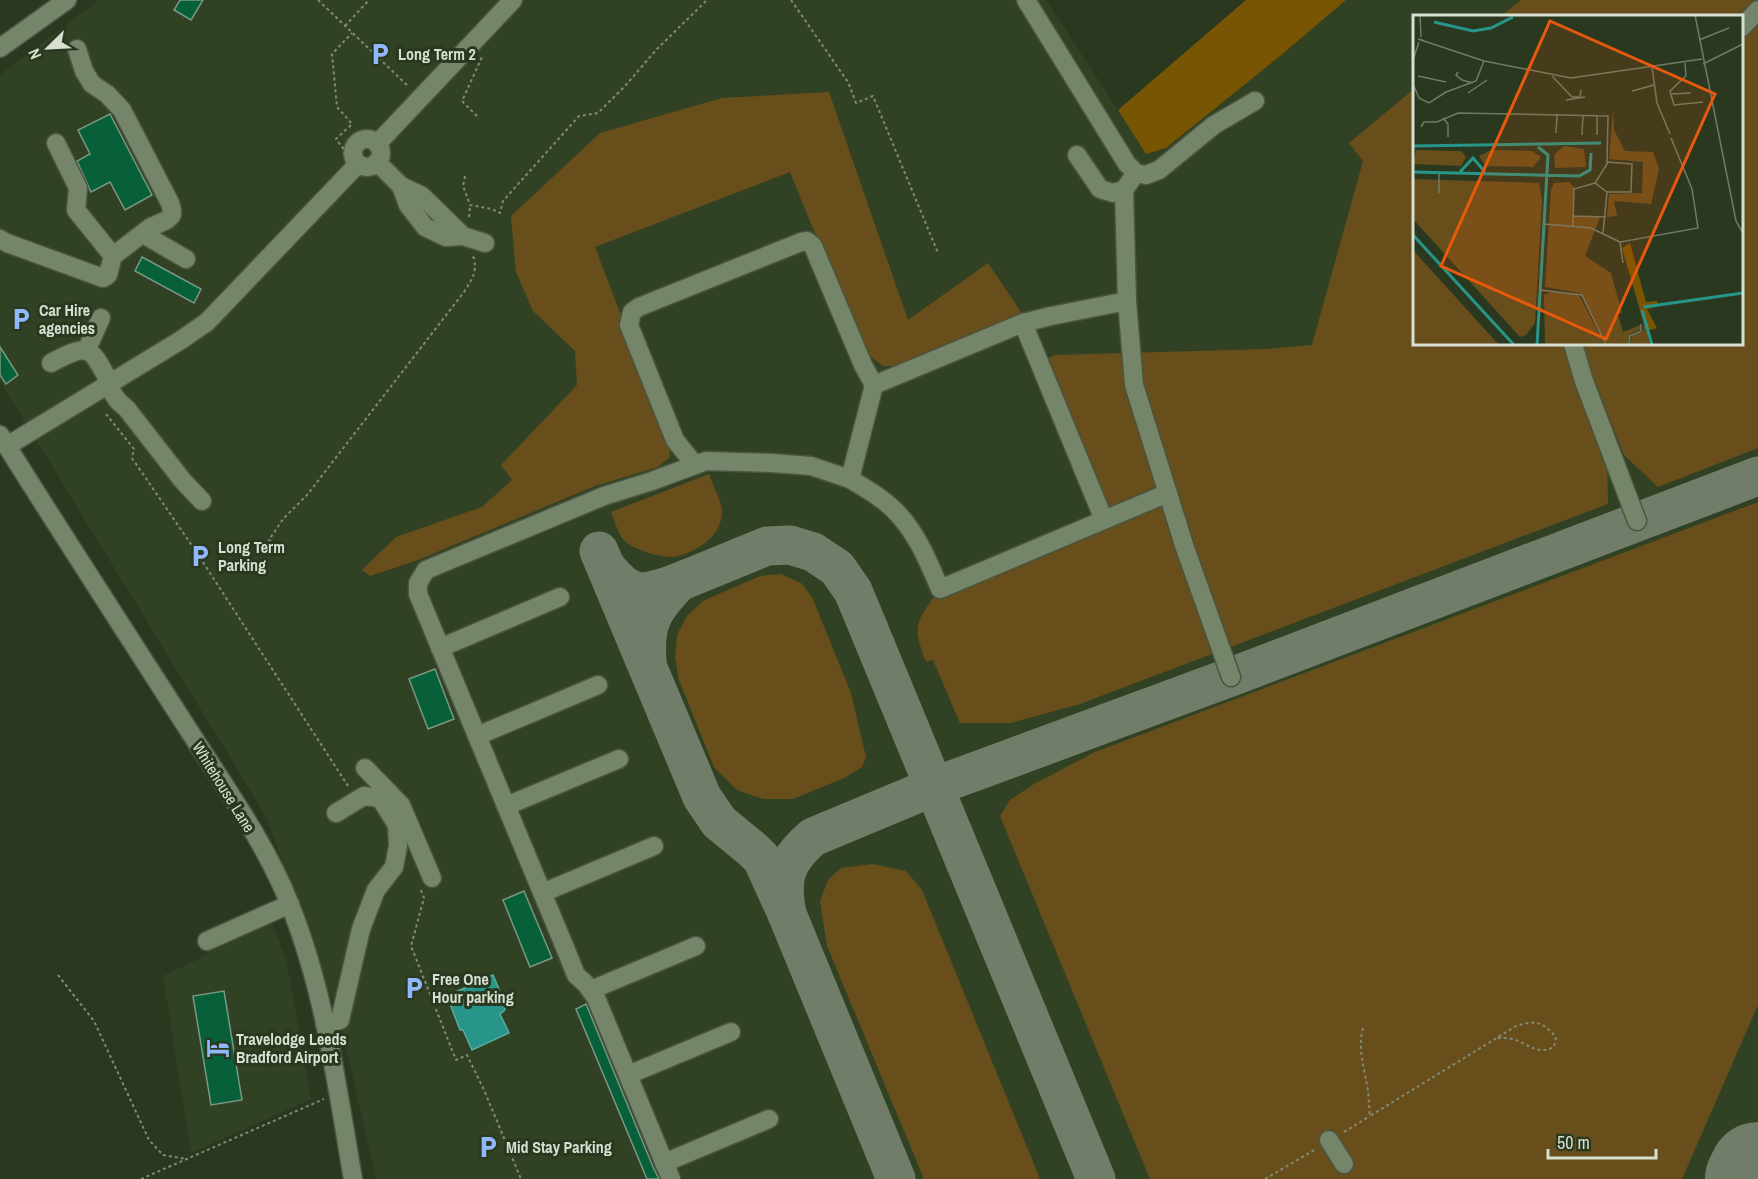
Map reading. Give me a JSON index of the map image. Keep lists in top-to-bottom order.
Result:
{
  "streets": {
    "street": ["Whitehouse Lane"]
  },
  "places": {
    "parking": [
      "Long Term 2",
      "Car Hire agencies",
      "Long Term Parking",
      "Free One Hour parking",
      "Mid Stay Parking"
    ],
    "hotel": ["Travelodge Leeds Bradford Airport"]
  },
  "scale_bar": "50 m",
  "north": "bottom left"
}
